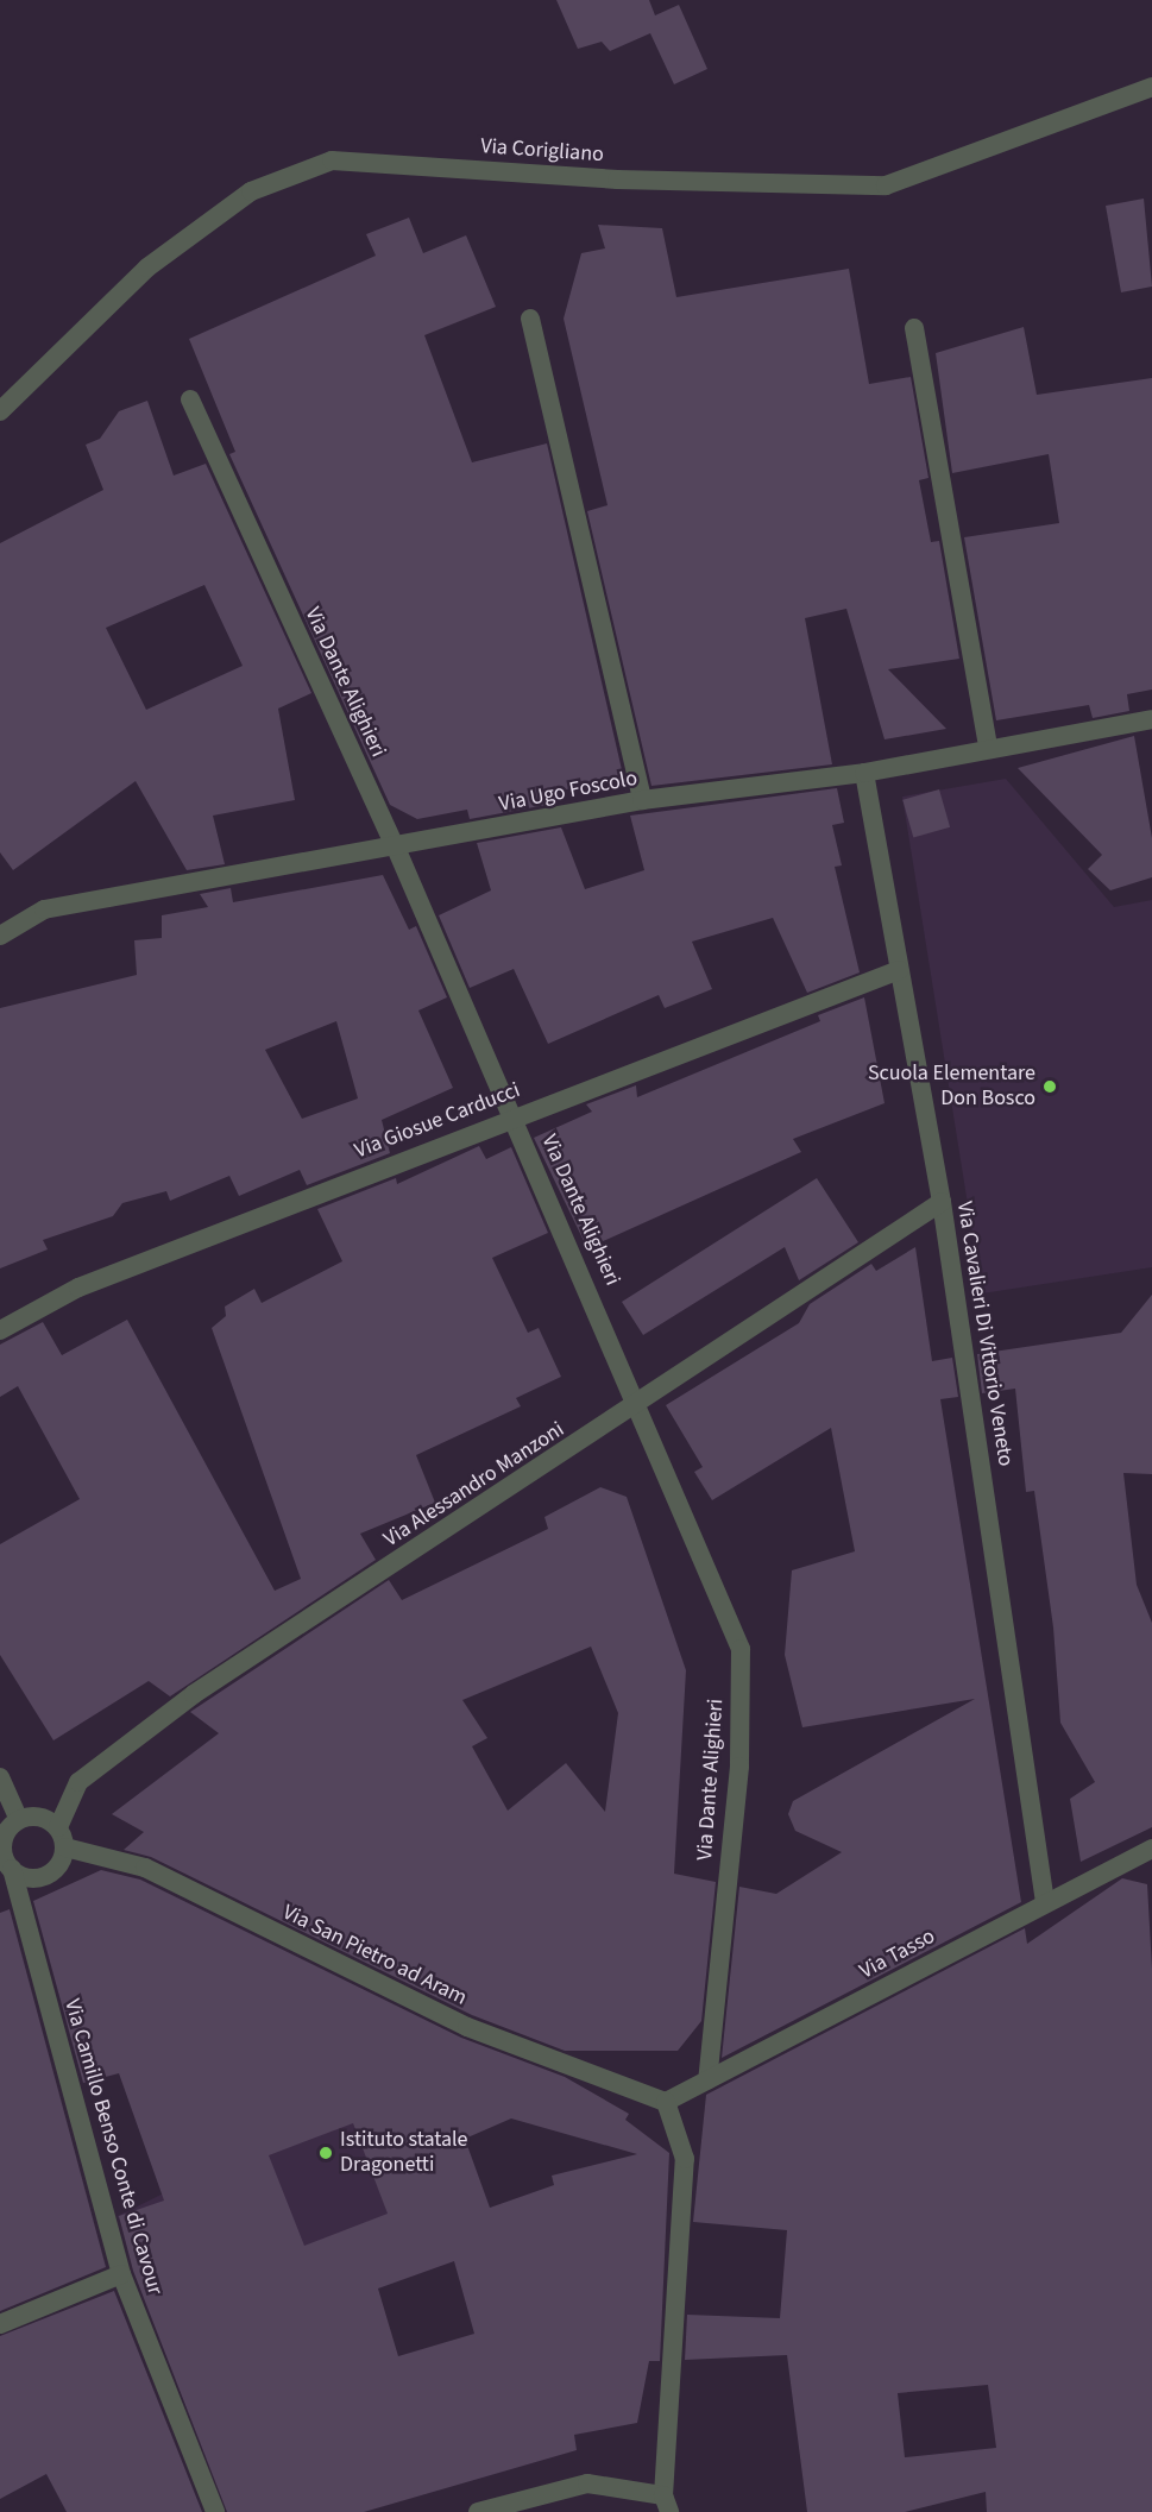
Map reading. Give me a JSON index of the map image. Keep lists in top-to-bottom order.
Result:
{
  "streets": {
    "street": [
      "Via Corigliano",
      "Via Dante Alighieri",
      "Via Ugo Foscolo",
      "Via Giosue Carducci",
      "Via Cavalieri Di Vittorio Veneto",
      "Via Alessandro Manzoni",
      "Via Tasso",
      "Via San Pietro ad Aram",
      "Via Camillo Benso Conte di Cavour"
    ]
  },
  "crossings": [
    ["Via Dante Alighieri", "Via Ugo Foscolo"],
    ["Via Dante Alighieri", "Via Giosue Carducci"],
    ["Via Dante Alighieri", "Via Alessandro Manzoni"],
    ["Via Dante Alighieri", "Via Tasso"],
    ["Via Ugo Foscolo", "Via Cavalieri Di Vittorio Veneto"],
    ["Via Giosue Carducci", "Via Cavalieri Di Vittorio Veneto"],
    ["Via Cavalieri Di Vittorio Veneto", "Via Alessandro Manzoni"],
    ["Via Cavalieri Di Vittorio Veneto", "Via Tasso"],
    ["Via Alessandro Manzoni", "Via San Pietro ad Aram"],
    ["Via Alessandro Manzoni", "Via Camillo Benso Conte di Cavour"],
    ["Via Tasso", "Via San Pietro ad Aram"],
    ["Via San Pietro ad Aram", "Via Camillo Benso Conte di Cavour"]
  ],
  "places": ["Scuola Elementare Don Bosco", "Istituto statale Dragonetti"]
}
